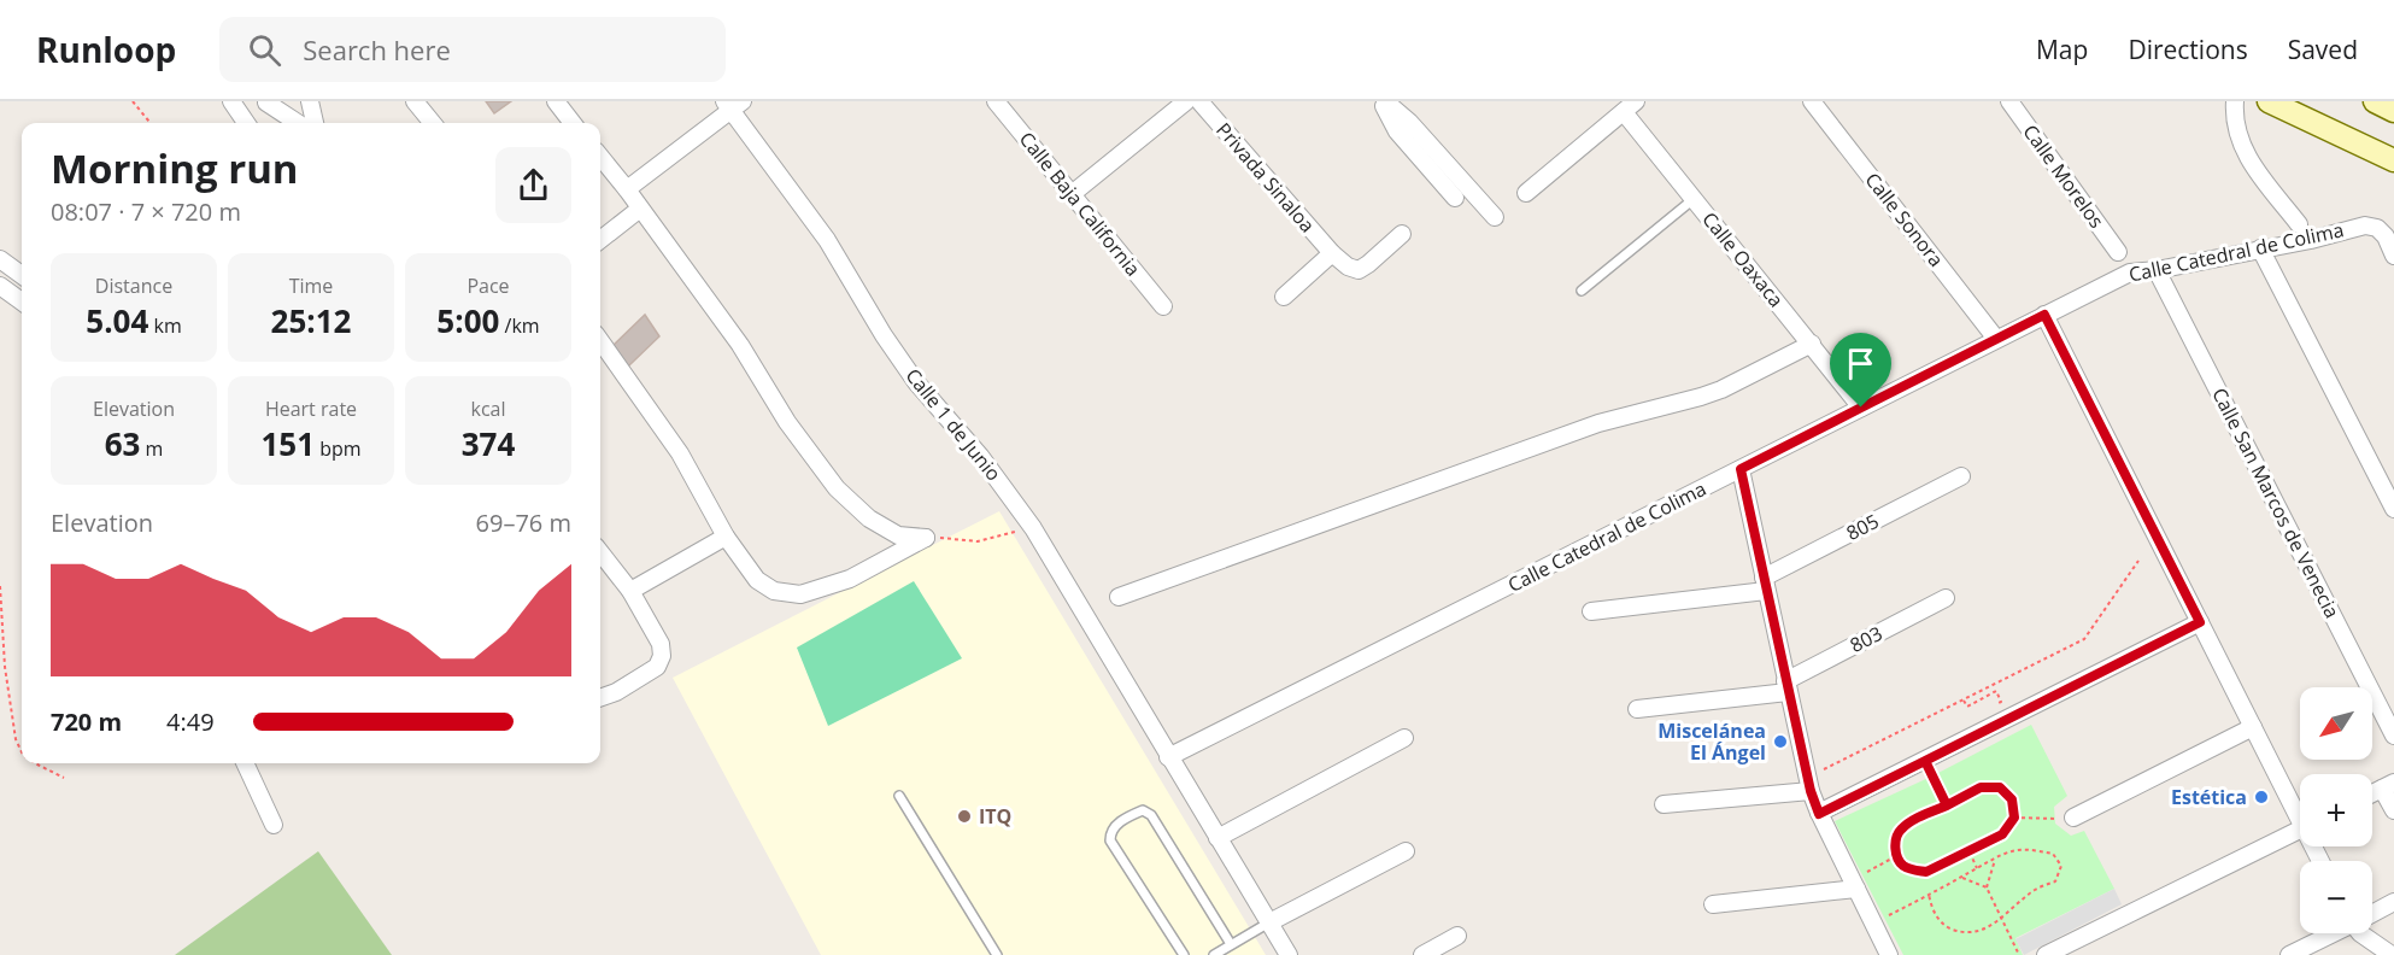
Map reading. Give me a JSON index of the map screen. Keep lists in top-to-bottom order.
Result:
{
  "streets": {
    "street": [
      "Calle Morelos",
      "Privada Sinaloa",
      "Calle Baja California",
      "Calle Sonora",
      "Calle Catedral de Colima",
      "Calle Oaxaca",
      "Calle 1 de Junio",
      "Calle San Marcos de Venecia",
      "805",
      "803"
    ]
  },
  "crossings": [
    ["Calle Sonora", "Calle Catedral de Colima"],
    ["Calle Catedral de Colima", "Calle Oaxaca"],
    ["Calle Catedral de Colima", "Calle 1 de Junio"],
    ["Calle Catedral de Colima", "Calle San Marcos de Venecia"]
  ],
  "places": ["Miscelánea El Ángel", "Estética", "ITQ"],
  "north": "bottom left",
  "page": {
    "header": "Runloop",
    "search": "Search here",
    "nav": ["Map", "Directions", "Saved"],
    "heading": ["Morning run", "08:07 · 7 × 720 m"],
    "stats": [
      ["Distance", "5.04 km"],
      ["Time", "25:12"],
      ["Pace", "5:00 /km"],
      ["Elevation", "63 m"],
      ["Heart rate", "151 bpm"],
      ["kcal", "374"]
    ],
    "chart": ["Elevation", "69–76 m"],
    "map_buttons": ["+", "−"],
    "list": [
      {
        "name": "720 m",
        "note": "4:49"
      }
    ]
  }
}
